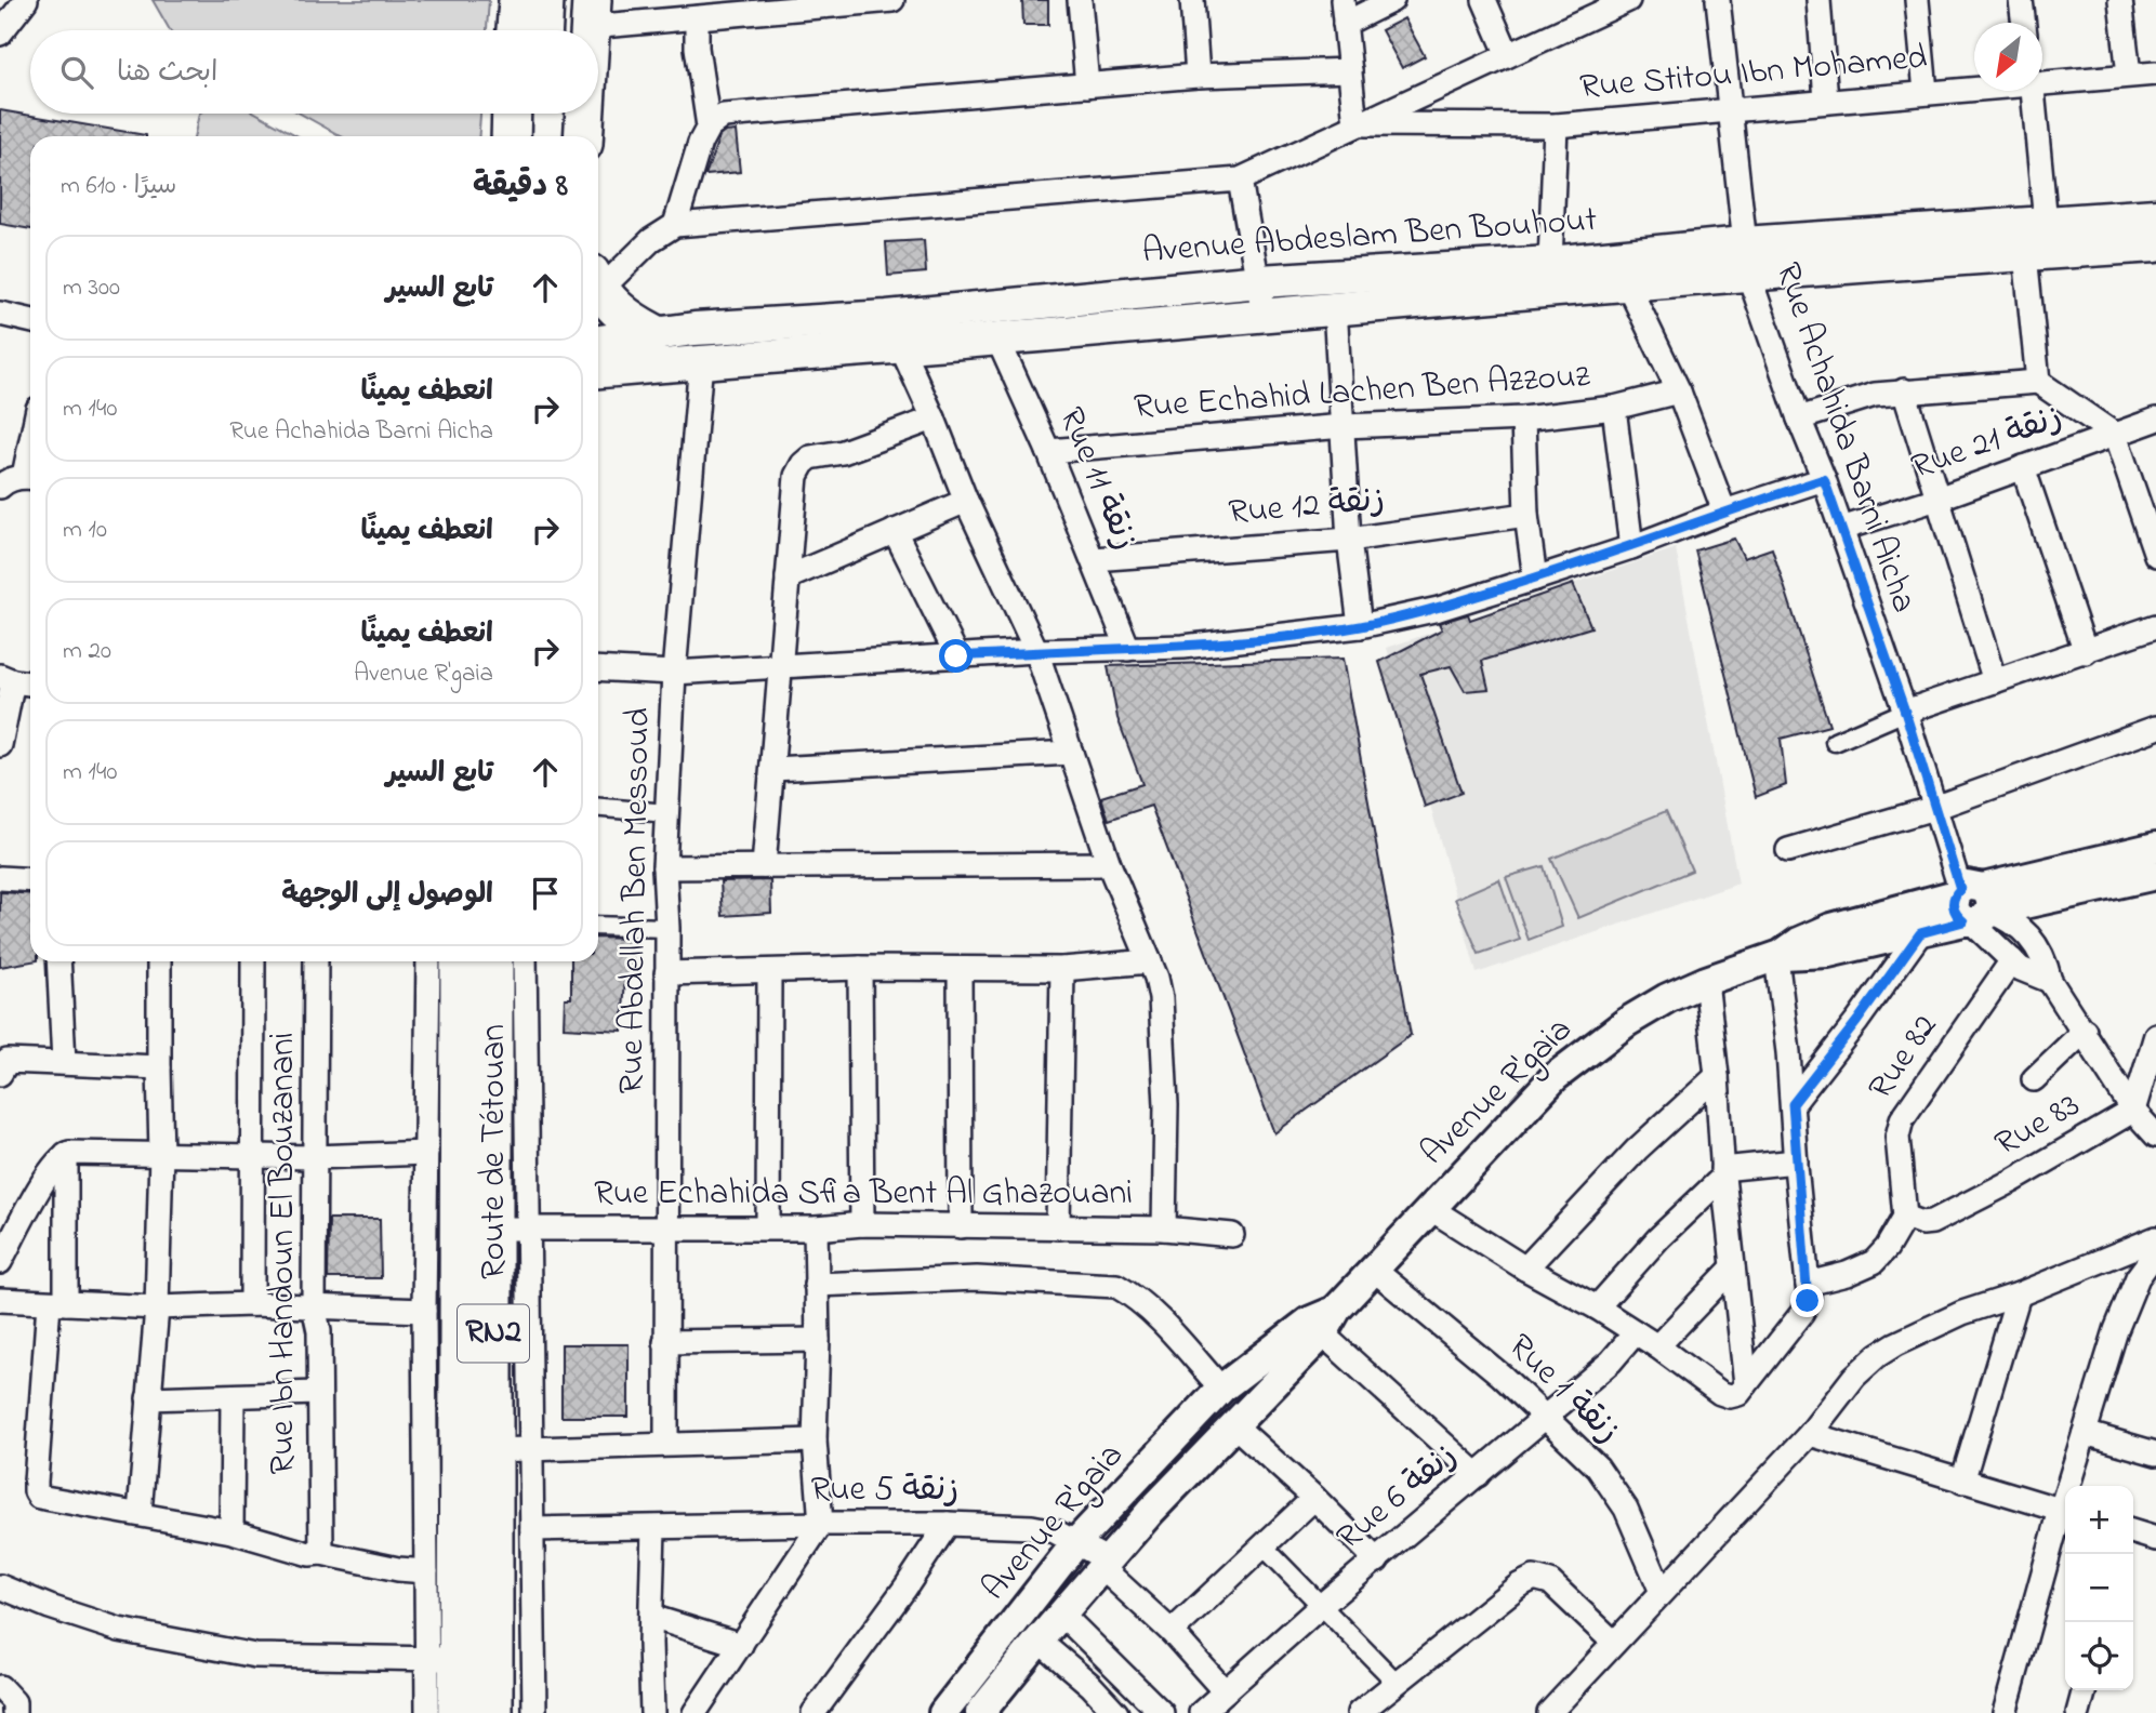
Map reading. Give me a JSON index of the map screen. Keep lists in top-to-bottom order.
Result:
{
  "streets": {
    "highway": ["Route de Tétouan", "RN2"],
    "main road": ["Avenue Abdeslam Ben Bouhout"],
    "street": [
      "Rue Stitou Ibn Mohamed",
      "Rue Echahid Lachen Ben Azzouz",
      "Rue Achahida Barni Aicha",
      "Rue 21 زنقة",
      "Rue 11 زنقة",
      "Rue 12 زنقة",
      "Rue Abdellah Ben Messoud",
      "Rue 82",
      "Avenue R'gaia",
      "Rue 83",
      "Rue Echahida Sfia Bent Al Ghazouani",
      "Rue Ibn Handoun El Bouzanani",
      "Rue 1 زنقة",
      "Rue 5 زنقة",
      "Rue 6 زنقة"
    ]
  },
  "crossings": [
    ["Rue Stitou Ibn Mohamed", "Rue Achahida Barni Aicha"],
    ["Avenue Abdeslam Ben Bouhout", "Rue Achahida Barni Aicha"],
    ["Avenue Abdeslam Ben Bouhout", "Rue 11 زنقة"],
    ["Avenue Abdeslam Ben Bouhout", "Rue Abdellah Ben Messoud"],
    ["Rue Echahid Lachen Ben Azzouz", "Rue 11 زنقة"],
    ["Rue Achahida Barni Aicha", "Rue 21 زنقة"],
    ["Rue Achahida Barni Aicha", "Avenue R'gaia"],
    ["Rue 11 زنقة", "Rue 12 زنقة"],
    ["Rue Abdellah Ben Messoud", "Rue Echahida Sfia Bent Al Ghazouani"],
    ["Rue 82", "Rue 83"],
    ["Avenue R'gaia", "Rue 1 زنقة"],
    ["Avenue R'gaia", "Rue 5 زنقة"],
    ["Route de Tétouan", "Rue Echahida Sfia Bent Al Ghazouani"],
    ["Rue 1 زنقة", "Rue 6 زنقة"],
    ["Rue 5 زنقة", "Rue 6 زنقة"]
  ],
  "north": "bottom left",
  "page": {
    "search": "ابحث هنا",
    "heading": ["8 دقيقة", "سيرًا · 610 m"],
    "list": [
      ["تابع السير", "300 m"],
      ["انعطف يمينًا", "Rue Achahida Barni Aicha", "140 m"],
      ["انعطف يمينًا", "10 m"],
      ["انعطف يمينًا", "Avenue R'gaia", "20 m"],
      ["تابع السير", "140 m"],
      "الوصول إلى الوجهة"
    ],
    "map_buttons": ["+", "−"]
  }
}
